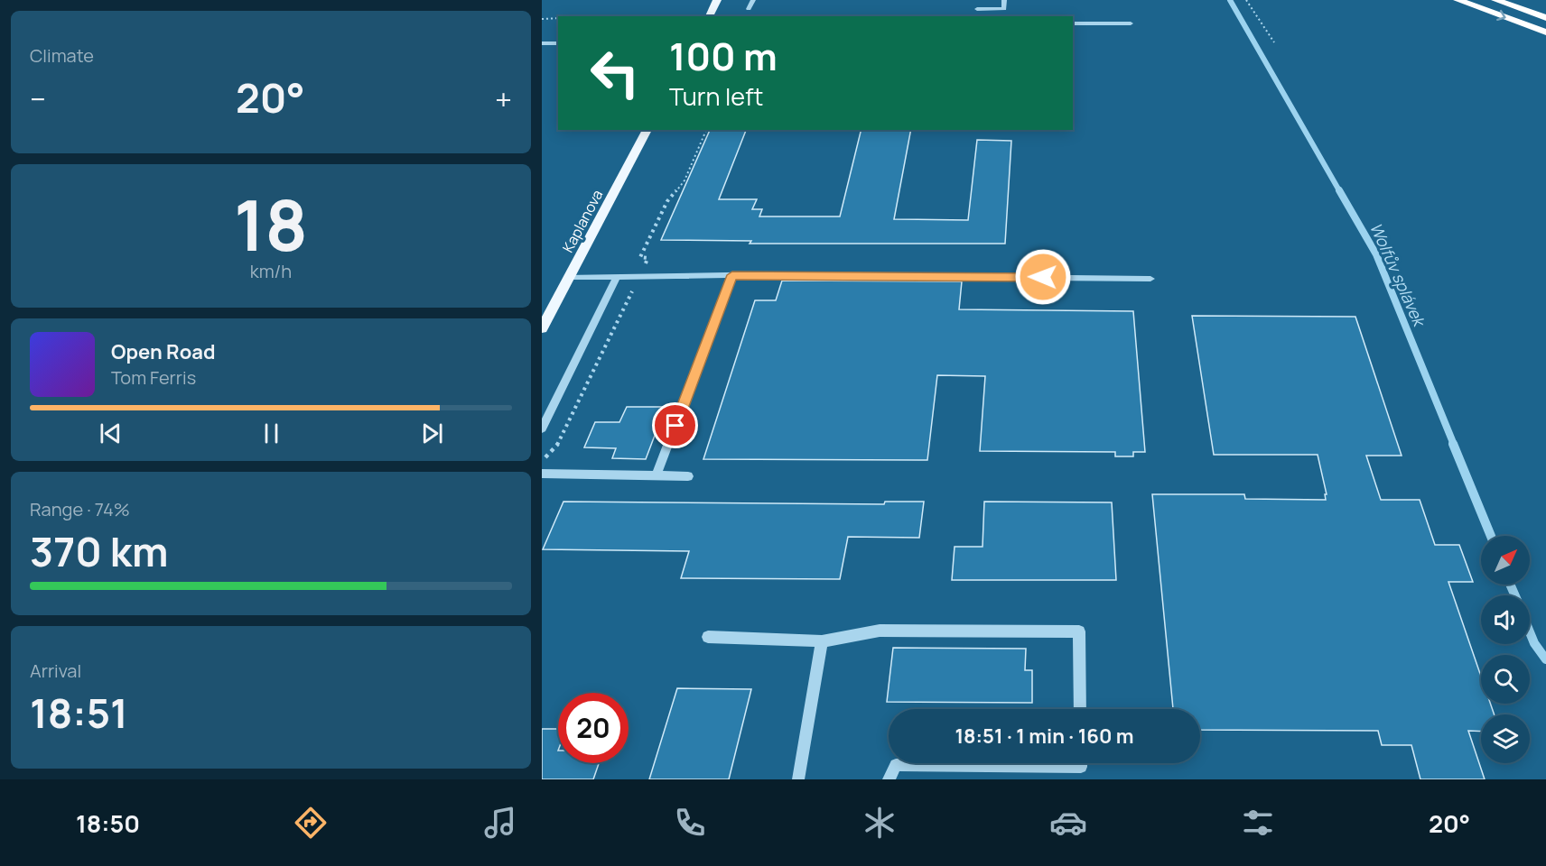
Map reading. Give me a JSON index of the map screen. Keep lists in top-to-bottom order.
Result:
{
  "streets": {
    "main road": ["Kaplanova"]
  },
  "water": ["Wolfův splávek"],
  "north": "top right",
  "page": {
    "tile": [
      "Climate",
      ["18", "km/h"],
      ["Range · 74%", "370 km"],
      ["Arrival", "18:51"]
    ],
    "turn": ["100 m", "Turn left"],
    "heat": ["−", "20°", "+"],
    "song": ["Open Road", "Tom Ferris"],
    "limit": "20",
    "trip": "18:51 · 1 min · 160 m",
    "tabs": ["18:50", "20°"]
  }
}
